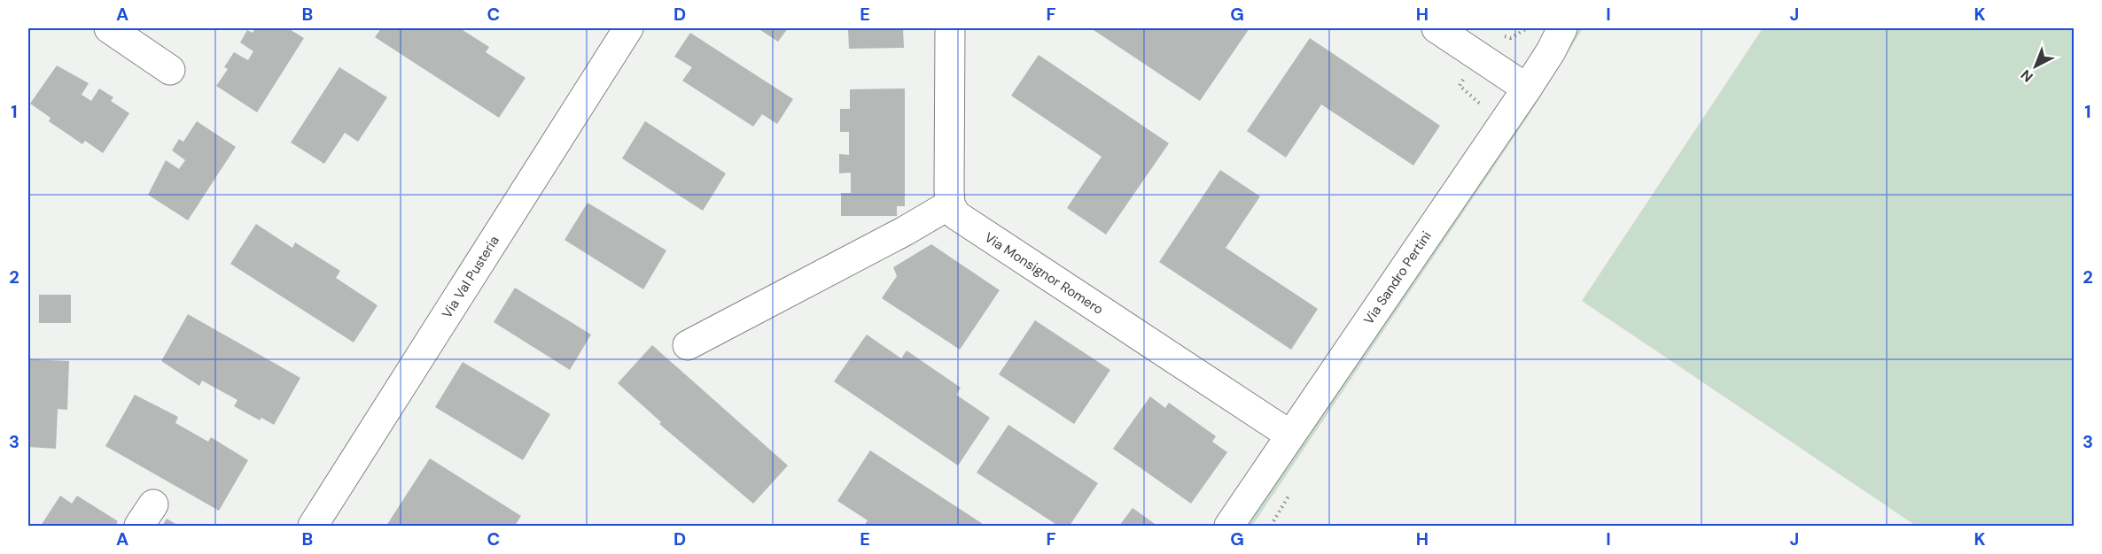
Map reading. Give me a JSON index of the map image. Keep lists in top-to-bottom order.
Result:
{
  "streets": {
    "street": ["Via Monsignor Romero", "Via Val Pusteria", "Via Sandro Pertini"]
  },
  "crossings": [
    ["Via Monsignor Romero", "Via Sandro Pertini"]
  ],
  "north": "bottom left",
  "grid": {
    "columns": [
      "A",
      "B",
      "C",
      "D",
      "E",
      "F",
      "G",
      "H",
      "I",
      "J",
      "K"
    ],
    "rows": ["1", "2", "3"]
  }
}
